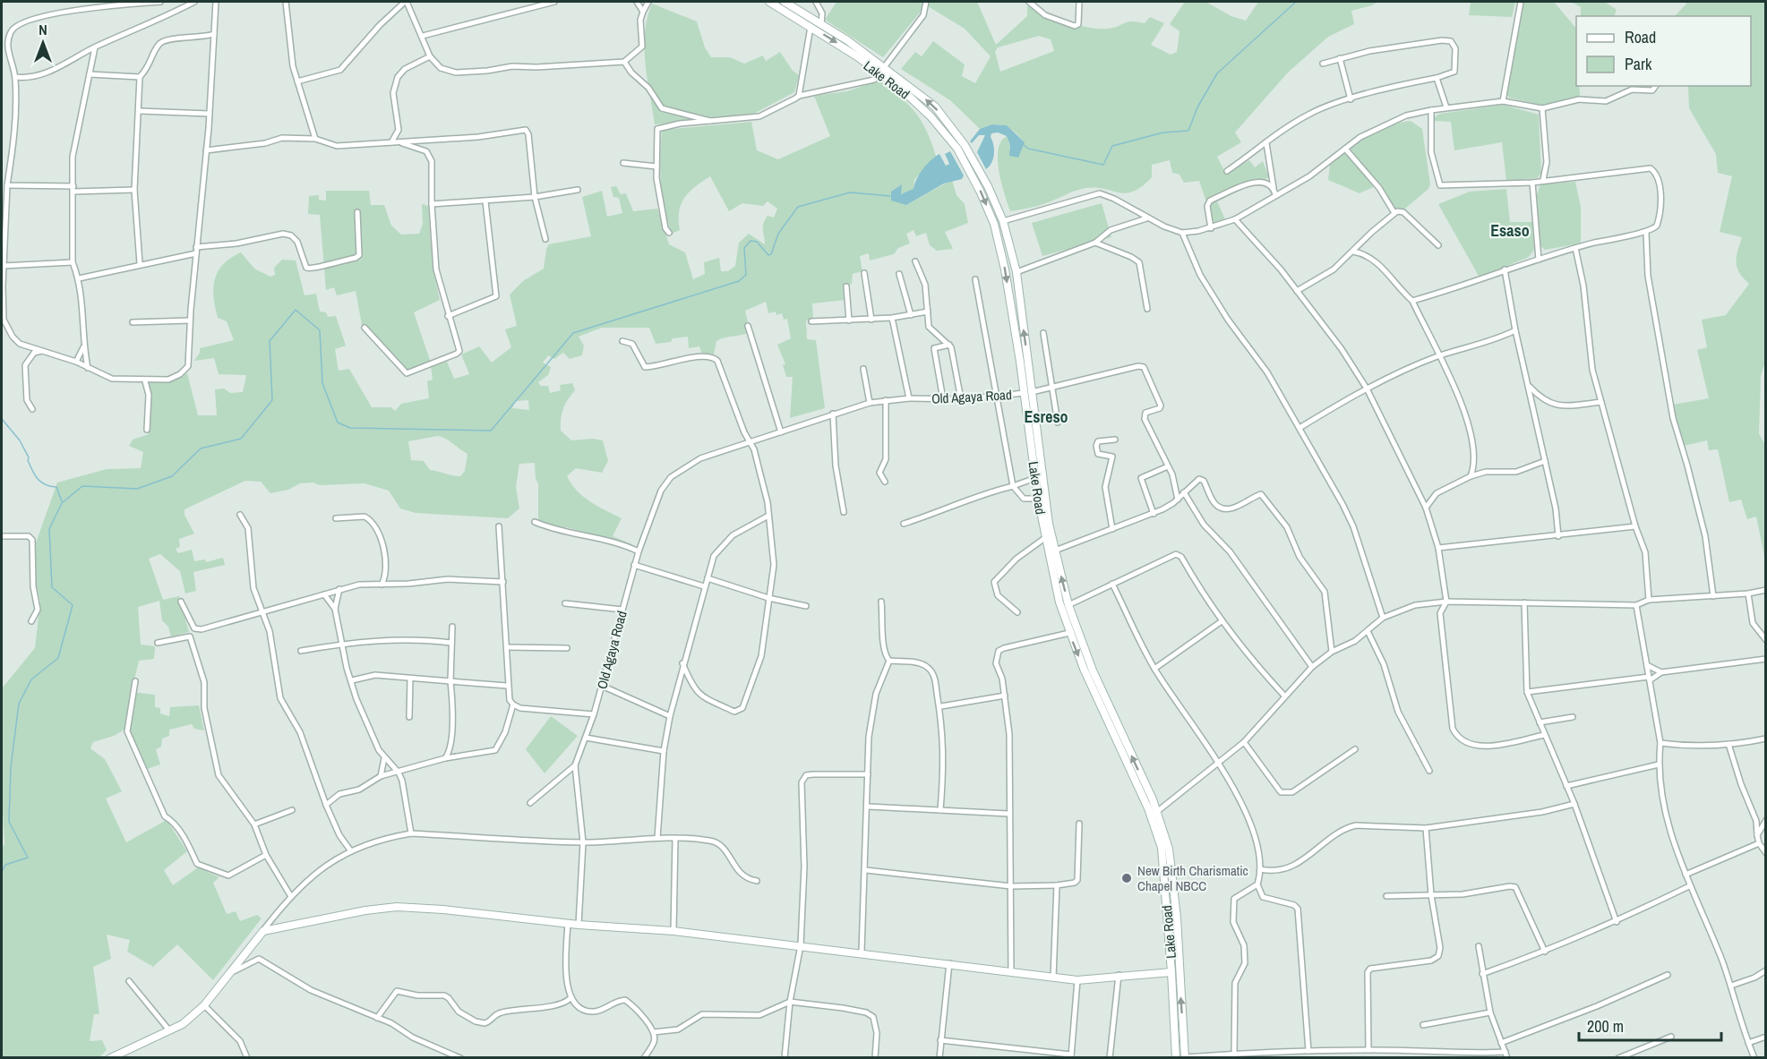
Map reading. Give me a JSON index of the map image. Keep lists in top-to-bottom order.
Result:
{
  "streets": {
    "main road": ["Lake Road"],
    "street": ["Old Agaya Road"]
  },
  "crossings": [
    ["Lake Road", "Old Agaya Road"]
  ],
  "districts": ["Esaso", "Esreso"],
  "places": ["New Birth Charismatic Chapel NBCC"],
  "legend": ["Road", "Park"],
  "scale_bar": "200 m",
  "north": "top"
}
